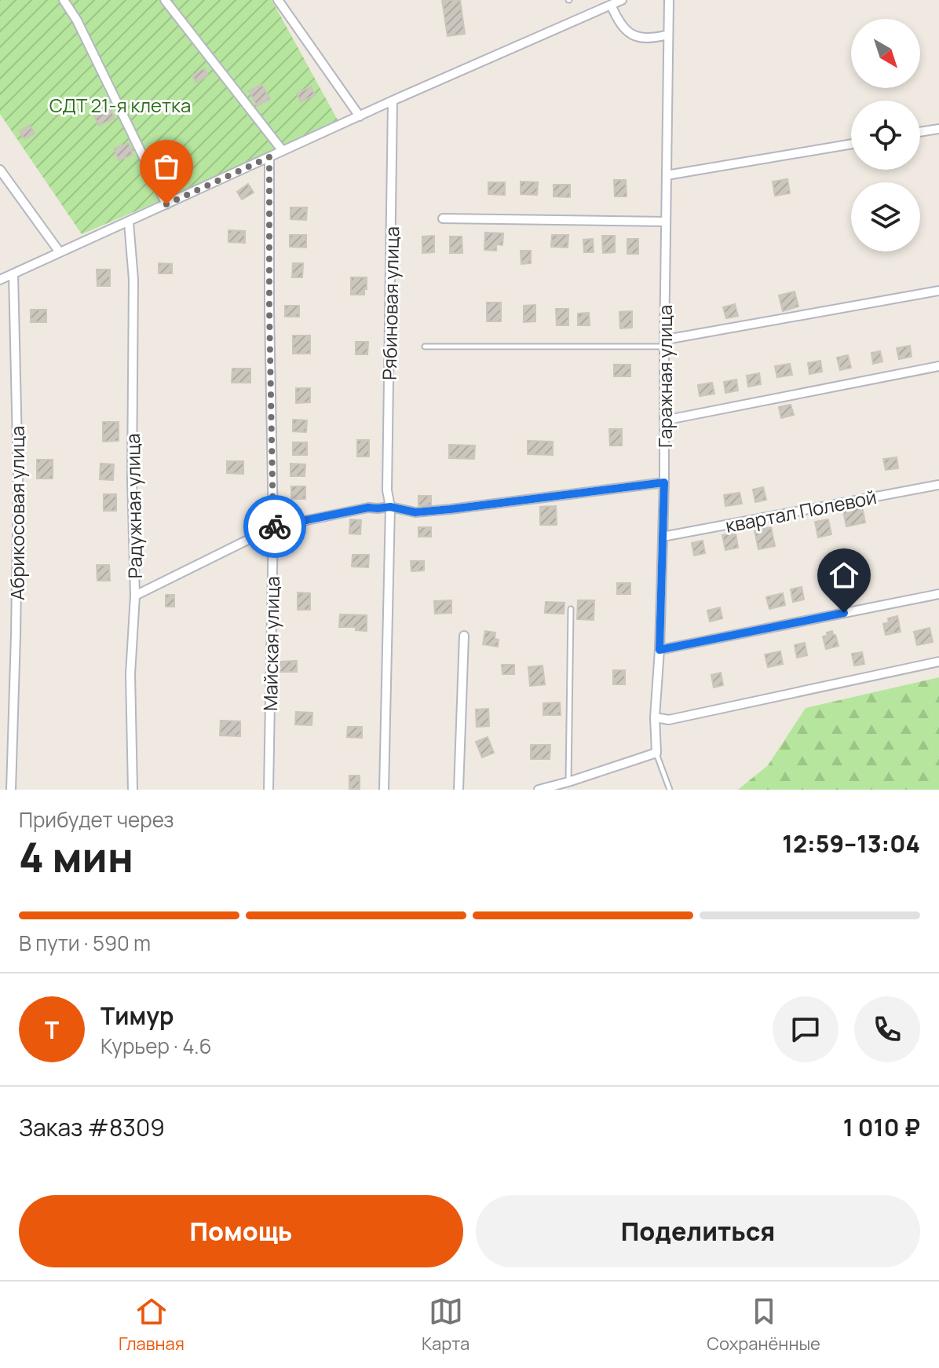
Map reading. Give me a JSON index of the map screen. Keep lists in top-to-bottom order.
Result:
{
  "streets": {
    "street": [
      "Рябиновая улица",
      "Гаражная улица",
      "Радужная улица",
      "квартал Полевой",
      "Абрикосовая улица",
      "Майская улица"
    ]
  },
  "crossings": [
    ["Гаражная улица", "квартал Полевой"]
  ],
  "parks": ["СДТ 21-я клетка"],
  "north": "bottom right",
  "page": {
    "heading": ["4 мин", "Прибудет через", "12:59–13:04"],
    "panel": [
      "Тимур",
      "Курьер · 4.6",
      "Заказ #8309",
      "1 010 ₽"
    ],
    "bar": "В пути · 590 m",
    "round": "Т",
    "buttons": ["Помощь", "Поделиться"],
    "tabs": ["Главная", "Карта", "Сохранённые"]
  }
}
